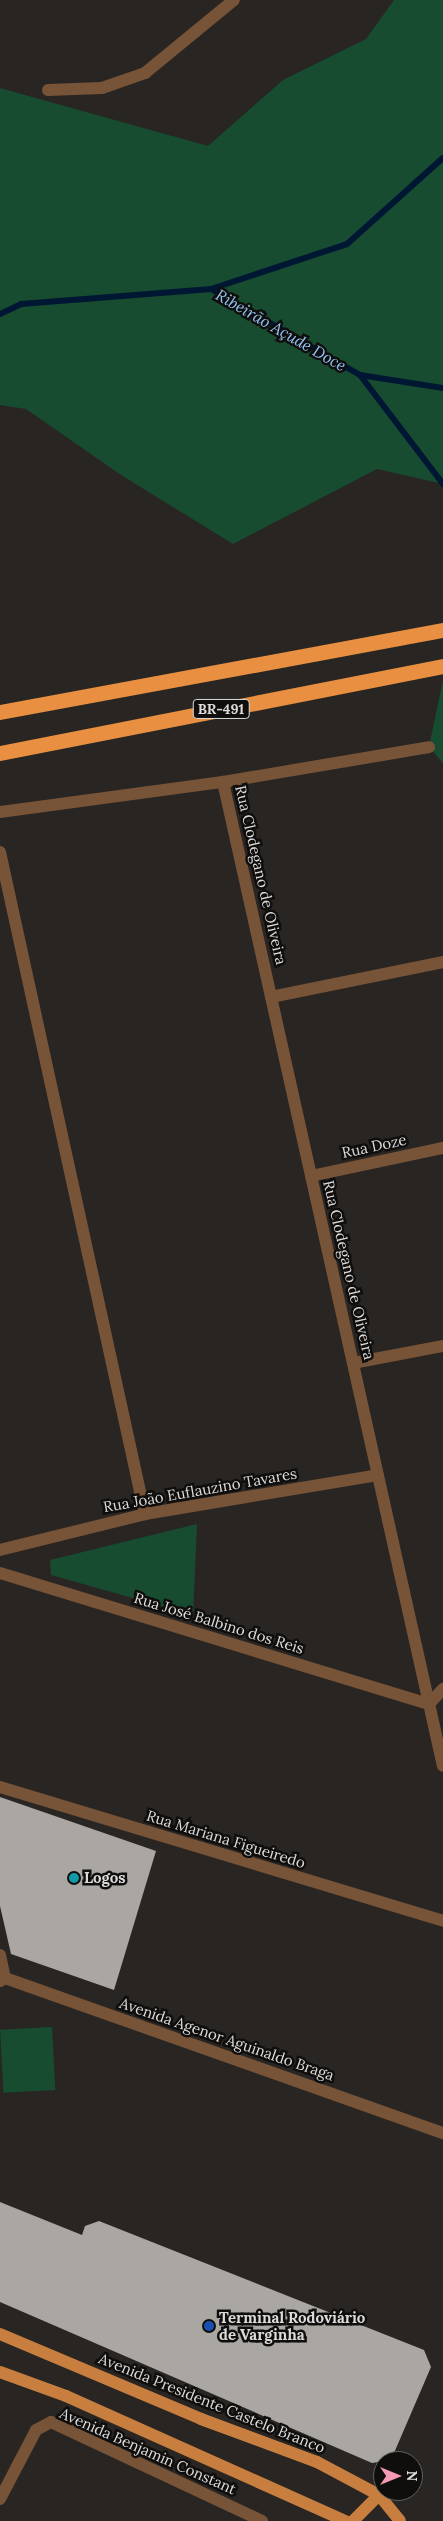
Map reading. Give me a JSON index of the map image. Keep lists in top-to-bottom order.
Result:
{
  "streets": {
    "highway": ["BR-491"],
    "main road": ["Avenida Presidente Castelo Branco"],
    "street": [
      "Rua Clodegano de Oliveira",
      "Rua Doze",
      "Rua João Euflauzino Tavares",
      "Rua José Balbino dos Reis",
      "Rua Mariana Figueiredo",
      "Avenida Agenor Aguinaldo Braga",
      "Avenida Benjamin Constant"
    ]
  },
  "crossings": [
    ["Rua Clodegano de Oliveira", "Rua Doze"],
    ["Rua Clodegano de Oliveira", "Rua João Euflauzino Tavares"],
    ["Rua Clodegano de Oliveira", "Rua José Balbino dos Reis"]
  ],
  "water": ["Ribeirão Açude Doce"],
  "places": ["Logos", "Terminal Rodoviário de Varginha"],
  "north": "right"
}
